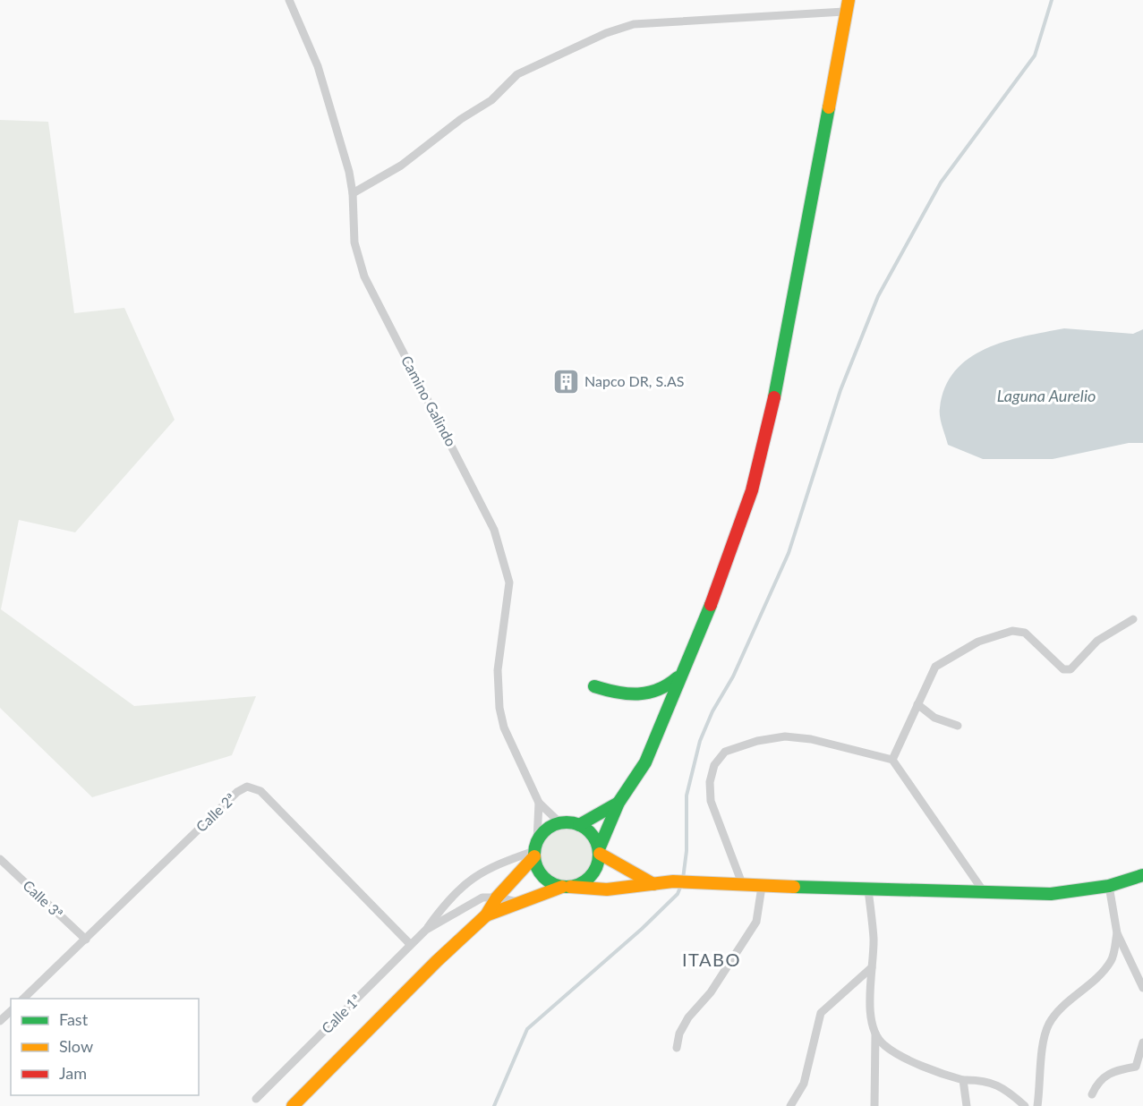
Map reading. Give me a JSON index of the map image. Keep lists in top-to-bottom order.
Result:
{
  "streets": {
    "street": [
      "Camino Galindo",
      "Calle 2ª",
      "Calle 3ª",
      "Calle 1ª"
    ]
  },
  "crossings": [
    ["Camino Galindo", "Calle 1ª"],
    ["Calle 2ª", "Calle 3ª"],
    ["Calle 2ª", "Calle 1ª"]
  ],
  "districts": ["ITABO"],
  "water": ["Laguna Aurelio"],
  "places": {
    "building": ["Napco DR, S.AS"]
  },
  "legend": ["Fast", "Slow", "Jam"]
}
